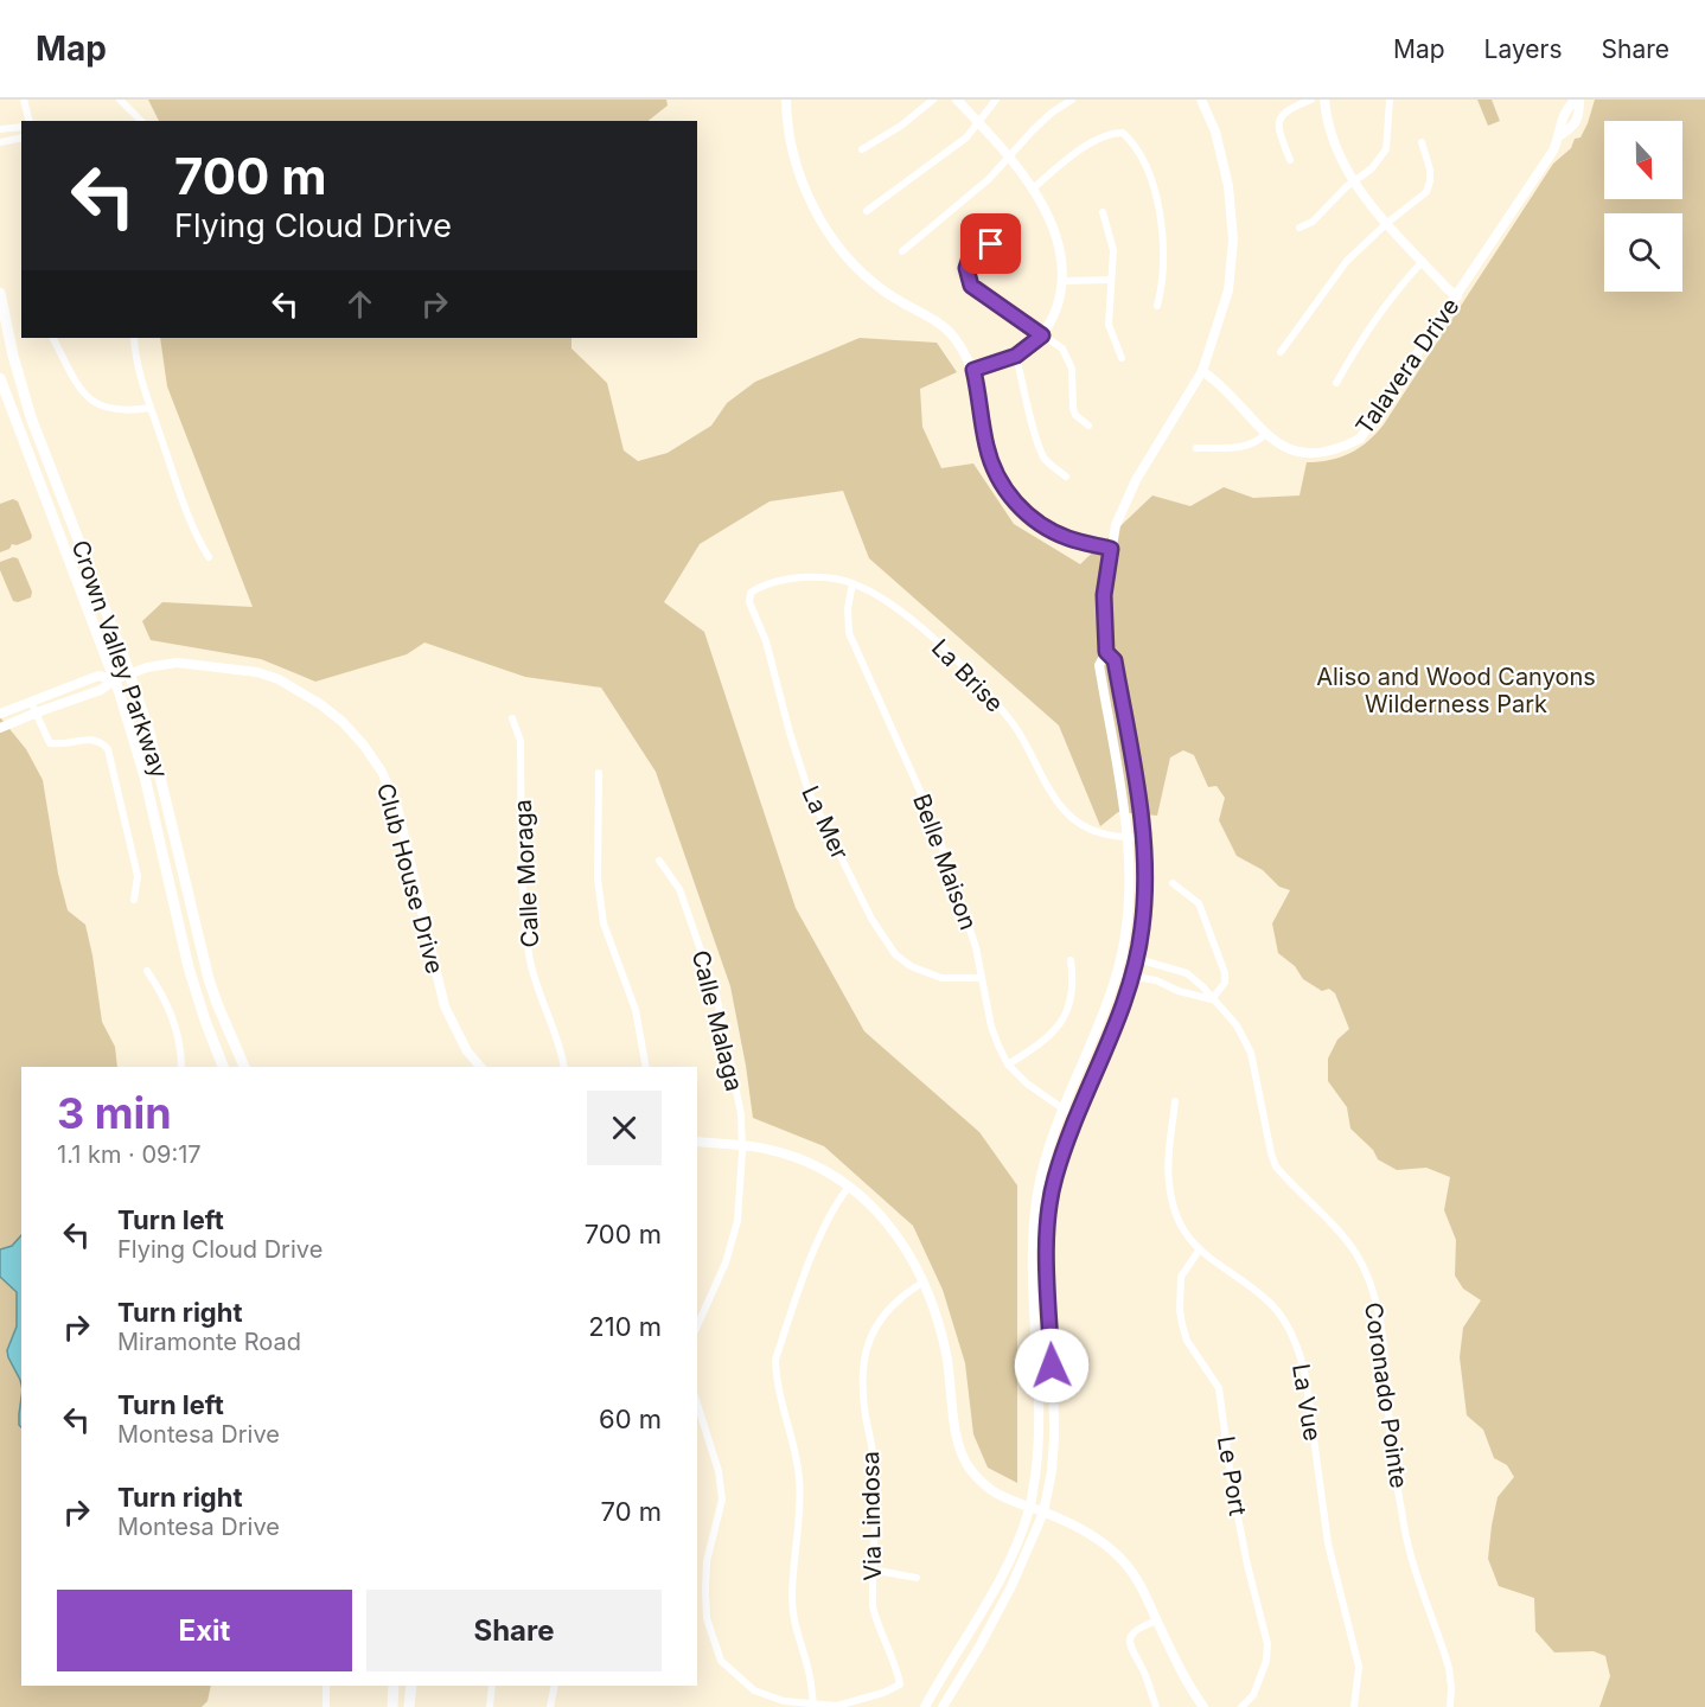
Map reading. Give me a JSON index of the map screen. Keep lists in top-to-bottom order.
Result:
{
  "streets": {
    "main road": ["Crown Valley Parkway"],
    "street": [
      "Talavera Drive",
      "La Brise",
      "La Mer",
      "Belle Maison",
      "Calle Moraga",
      "Club House Drive",
      "Calle Malaga",
      "Coronado Pointe",
      "La Vue",
      "Le Port",
      "Via Lindosa"
    ]
  },
  "crossings": [
    ["Crown Valley Parkway", "Club House Drive"],
    ["La Brise", "La Mer"],
    ["La Brise", "Belle Maison"],
    ["La Mer", "Belle Maison"],
    ["La Vue", "Le Port"]
  ],
  "parks": ["Aliso and Wood Canyons Wilderness Park"],
  "north": "bottom",
  "page": {
    "header": "Map",
    "nav": ["Map", "Layers", "Share"],
    "turn": ["700 m", "Flying Cloud Drive"],
    "heading": ["3 min", "1.1 km · 09:17"],
    "list": [
      {
        "name": "Turn left",
        "note": "Flying Cloud Drive",
        "value": "700 m"
      },
      {
        "name": "Turn right",
        "note": "Miramonte Road",
        "value": "210 m"
      },
      {
        "name": "Turn left",
        "note": "Montesa Drive",
        "value": "60 m"
      },
      {
        "name": "Turn right",
        "note": "Montesa Drive",
        "value": "70 m"
      }
    ],
    "buttons": ["Exit", "Share"]
  }
}
